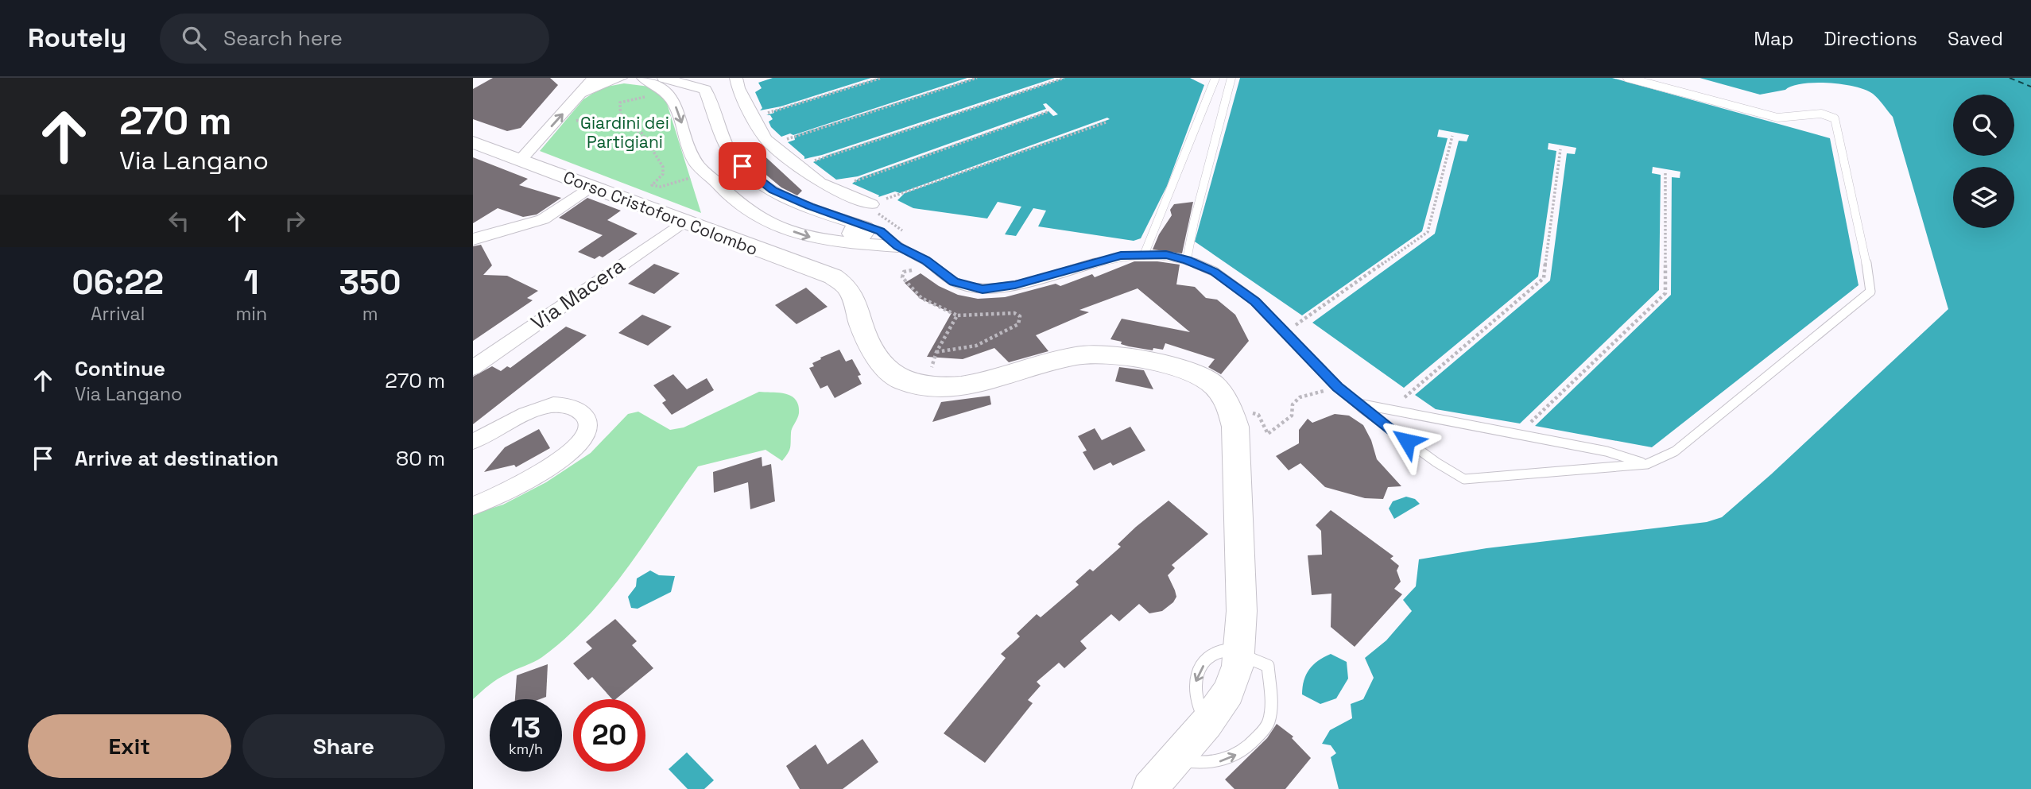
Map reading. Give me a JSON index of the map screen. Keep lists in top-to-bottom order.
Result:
{
  "streets": {
    "main road": ["Corso Cristoforo Colombo"],
    "street": ["Via Macera"]
  },
  "crossings": [
    ["Corso Cristoforo Colombo", "Via Macera"]
  ],
  "parks": ["Giardini dei Partigiani"],
  "page": {
    "header": "Routely",
    "search": "Search here",
    "nav": ["Map", "Directions", "Saved"],
    "turn": ["270 m", "Via Langano"],
    "eta": [
      "06:22",
      "Arrival",
      "1",
      "min",
      "350",
      "m"
    ],
    "list": [
      {
        "name": "Continue",
        "note": "Via Langano",
        "value": "270 m"
      },
      {
        "name": "Arrive at destination",
        "value": "80 m"
      }
    ],
    "speed": "13 km/h",
    "limit": "20",
    "buttons": ["Exit", "Share"]
  }
}
